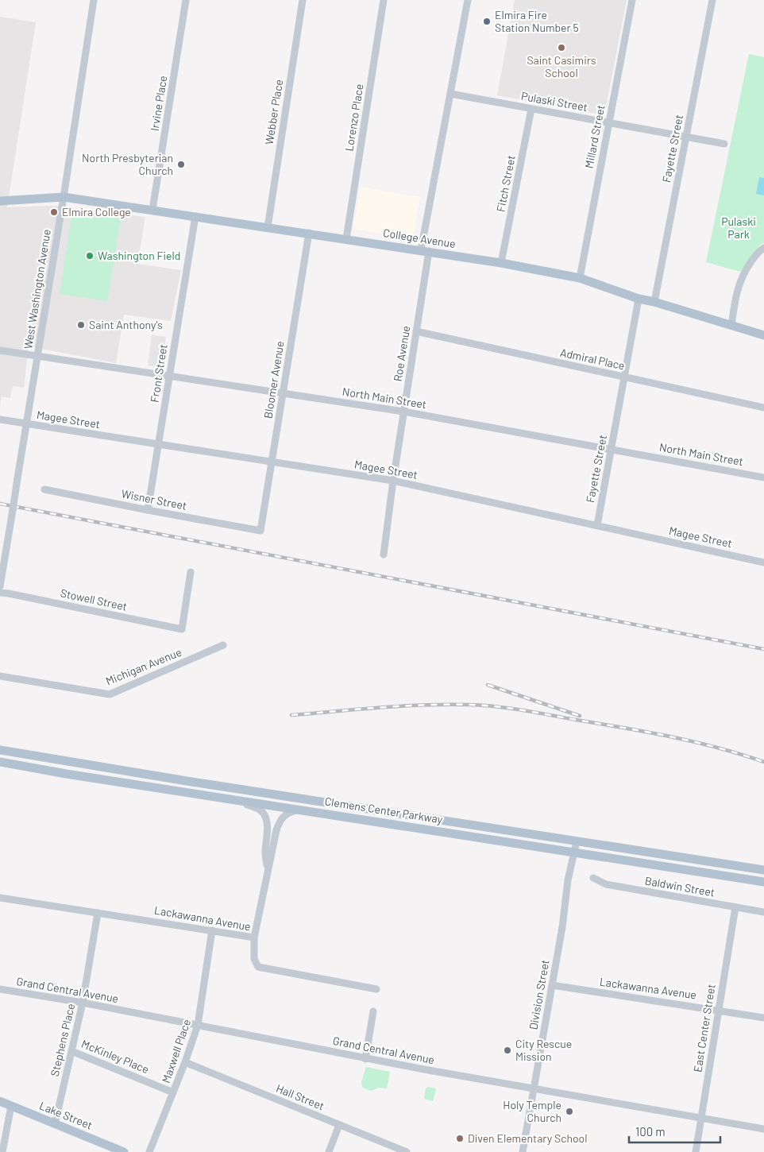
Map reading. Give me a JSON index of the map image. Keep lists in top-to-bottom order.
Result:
{
  "streets": {
    "main road": ["College Avenue", "Clemens Center Parkway", "Lake Street"],
    "street": [
      "Pulaski Street",
      "Irvine Place",
      "Webber Place",
      "Lorenzo Place",
      "Millard Street",
      "Fayette Street",
      "Fitch Street",
      "West Washington Avenue",
      "Roe Avenue",
      "Admiral Place",
      "Front Street",
      "Bloomer Avenue",
      "North Main Street",
      "Magee Street",
      "Wisner Street",
      "Stowell Street",
      "Michigan Avenue",
      "Baldwin Street",
      "Lackawanna Avenue",
      "Grand Central Avenue",
      "Division Street",
      "East Center Street",
      "Stephens Place",
      "Maxwell Place",
      "McKinley Place",
      "Hall Street"
    ]
  },
  "crossings": [
    ["Pulaski Street", "Millard Street"],
    ["Pulaski Street", "Fayette Street"],
    ["Pulaski Street", "Fitch Street"],
    ["Pulaski Street", "Roe Avenue"],
    ["Irvine Place", "College Avenue"],
    ["Webber Place", "College Avenue"],
    ["Lorenzo Place", "College Avenue"],
    ["Millard Street", "College Avenue"],
    ["Fayette Street", "College Avenue"],
    ["Fayette Street", "Admiral Place"],
    ["Fayette Street", "North Main Street"],
    ["Fayette Street", "Magee Street"],
    ["Fitch Street", "College Avenue"],
    ["College Avenue", "West Washington Avenue"],
    ["College Avenue", "Roe Avenue"],
    ["College Avenue", "Front Street"],
    ["College Avenue", "Bloomer Avenue"],
    ["West Washington Avenue", "North Main Street"],
    ["West Washington Avenue", "Magee Street"],
    ["Roe Avenue", "Admiral Place"],
    ["Roe Avenue", "North Main Street"],
    ["Roe Avenue", "Magee Street"],
    ["Front Street", "North Main Street"],
    ["Front Street", "Magee Street"],
    ["Front Street", "Wisner Street"],
    ["Bloomer Avenue", "North Main Street"],
    ["Bloomer Avenue", "Magee Street"],
    ["Bloomer Avenue", "Wisner Street"],
    ["Clemens Center Parkway", "Division Street"],
    ["Baldwin Street", "East Center Street"],
    ["Lackawanna Avenue", "Division Street"],
    ["Lackawanna Avenue", "East Center Street"],
    ["Lackawanna Avenue", "Stephens Place"],
    ["Lackawanna Avenue", "Maxwell Place"],
    ["Grand Central Avenue", "Division Street"],
    ["Grand Central Avenue", "East Center Street"],
    ["Grand Central Avenue", "Stephens Place"],
    ["Grand Central Avenue", "Maxwell Place"],
    ["Stephens Place", "McKinley Place"],
    ["Stephens Place", "Lake Street"],
    ["Maxwell Place", "McKinley Place"],
    ["Maxwell Place", "Hall Street"]
  ],
  "parks": ["Pulaski Park"],
  "places": [
    "Elmira Fire Station Number 5",
    "Saint Casimirs School",
    "North Presbyterian Church",
    "Elmira College",
    "Washington Field",
    "Saint Anthony's",
    "City Rescue Mission",
    "Holy Temple Church",
    "Diven Elementary School"
  ],
  "scale_bar": "100 m"
}
